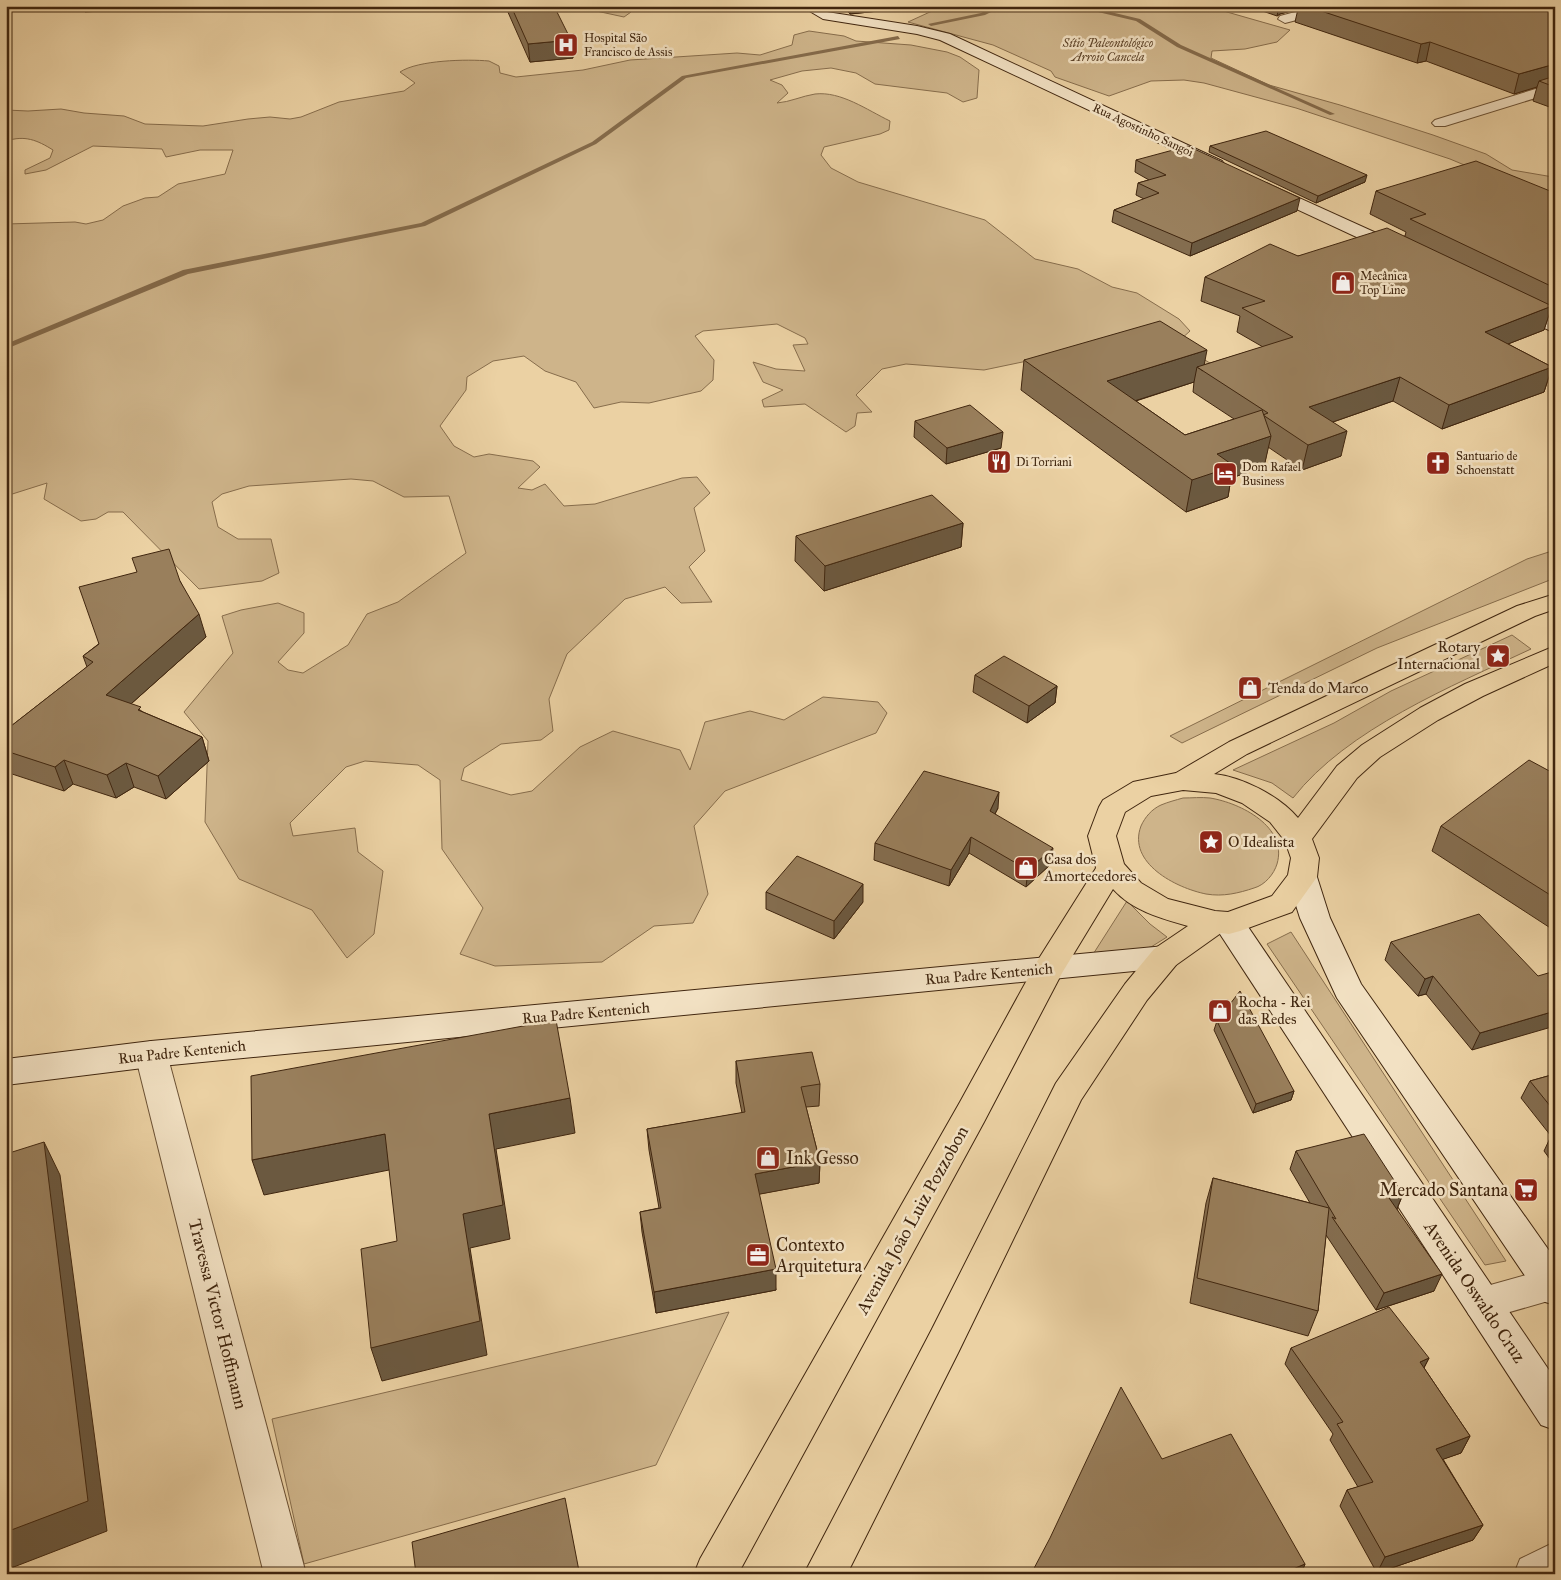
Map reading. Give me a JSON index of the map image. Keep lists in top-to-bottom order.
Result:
{
  "streets": {
    "main road": ["Avenida João Luiz Pozzobon"],
    "street": [
      "Rua Agostinho Sangoi",
      "Rua Padre Kentenich",
      "Avenida Oswaldo Cruz",
      "Travessa Victor Hoffmann"
    ]
  },
  "crossings": [
    ["Rua Padre Kentenich", "Avenida João Luiz Pozzobon"],
    ["Rua Padre Kentenich", "Travessa Victor Hoffmann"],
    ["Avenida João Luiz Pozzobon", "Avenida Oswaldo Cruz"]
  ],
  "parks": ["Sítio Paleontológico Arroio Cancela"],
  "places": {
    "hospital": ["Hospital São Francisco de Assis"],
    "shop": [
      "Mecânica Top Line",
      "Tenda do Marco",
      "Casa dos Amortecedores",
      "Rocha - Rei das Redes",
      "Ink Gesso"
    ],
    "restaurant": ["Di Torriani"],
    "church": ["Santuario de Schoenstatt"],
    "hotel": ["Dom Rafael Business"],
    "place": ["Rotary Internacional", "O Idealista"],
    "supermarket": ["Mercado Santana"],
    "office": ["Contexto Arquitetura"]
  }
}
